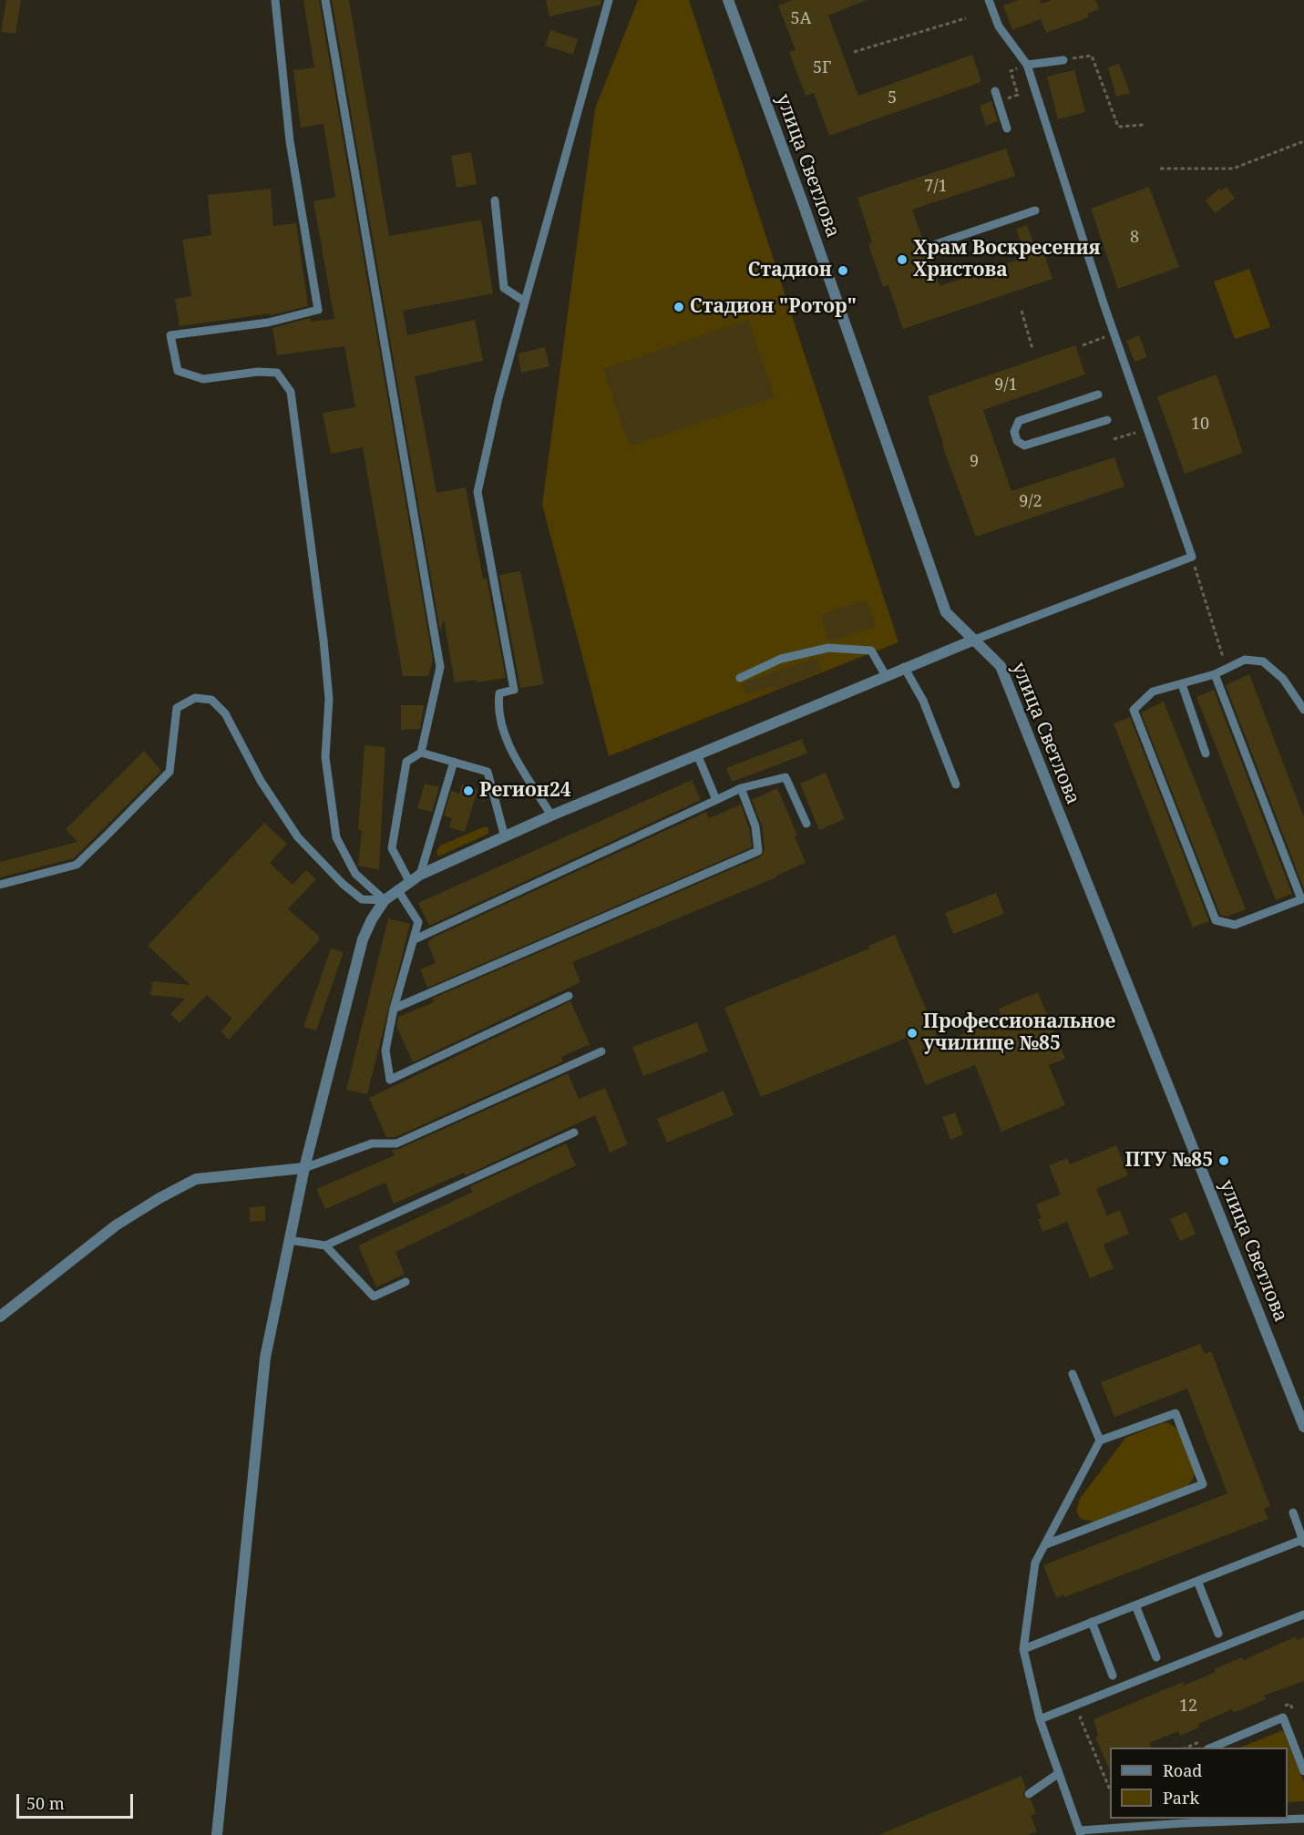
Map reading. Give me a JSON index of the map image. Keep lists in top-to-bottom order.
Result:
{
  "streets": {
    "street": ["улица Светлова"]
  },
  "places": [
    "Храм Воскресения Христова",
    "Стадион",
    "Стадион \"Ротор\"",
    "Регион24",
    "Профессиональное училище №85",
    "ПТУ №85"
  ],
  "house_numbers": [
    "5А",
    "5Г",
    "5",
    "7/1",
    "8",
    "9/1",
    "10",
    "9",
    "9/2",
    "12"
  ],
  "legend": ["Road", "Park"],
  "scale_bar": "50 m"
}
